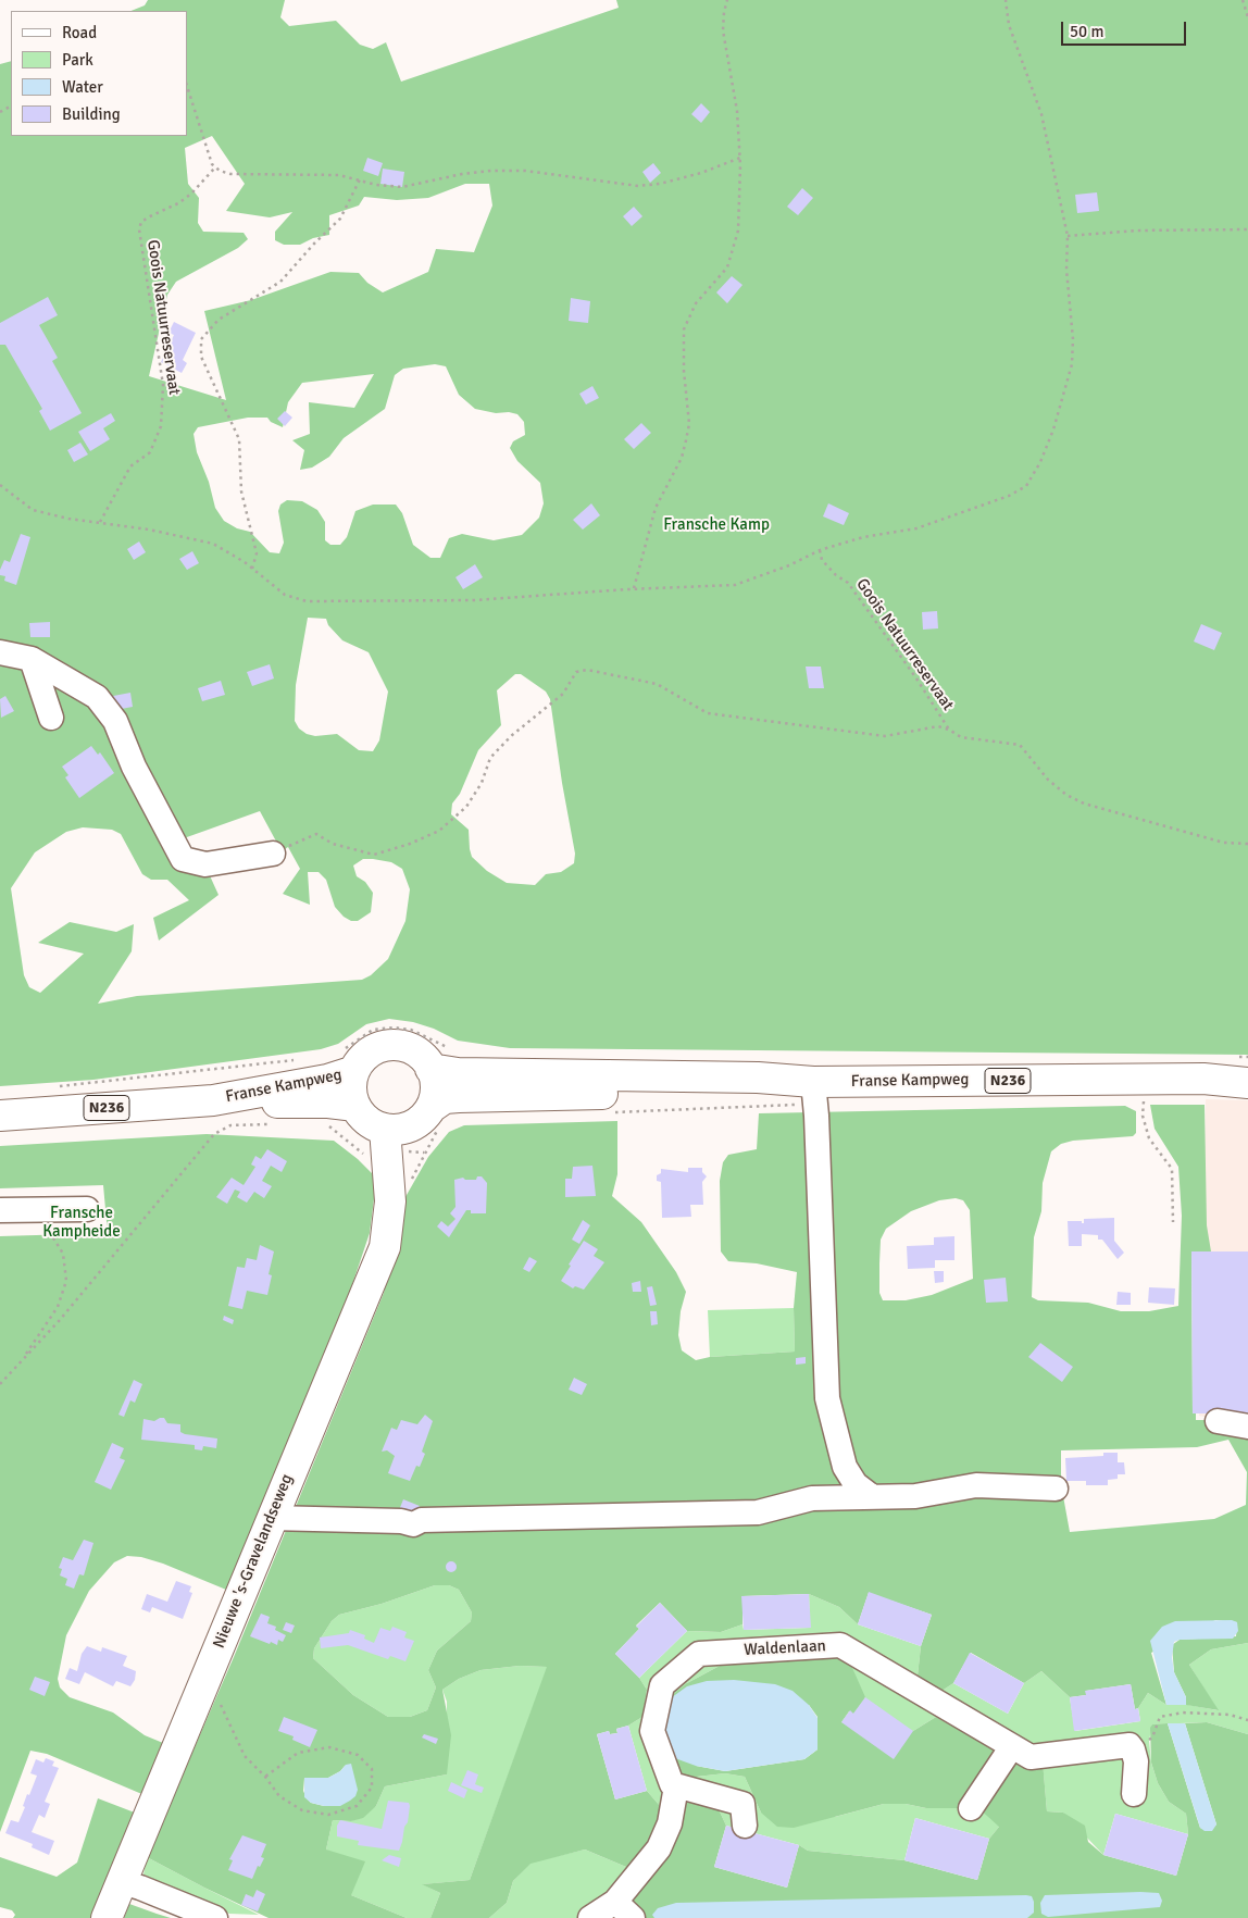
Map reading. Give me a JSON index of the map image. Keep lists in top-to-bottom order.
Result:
{
  "streets": {
    "main road": ["Franse Kampweg", "N236", "Nieuwe 's-Gravelandseweg"],
    "street": ["Waldenlaan"],
    "path": ["Goois Natuurreservaat"]
  },
  "crossings": [
    ["Franse Kampweg", "Nieuwe 's-Gravelandseweg"]
  ],
  "parks": ["Fransche Kamp", "Fransche Kampheide"],
  "legend": [
    "Road",
    "Park",
    "Water",
    "Building"
  ],
  "scale_bar": "50 m"
}
